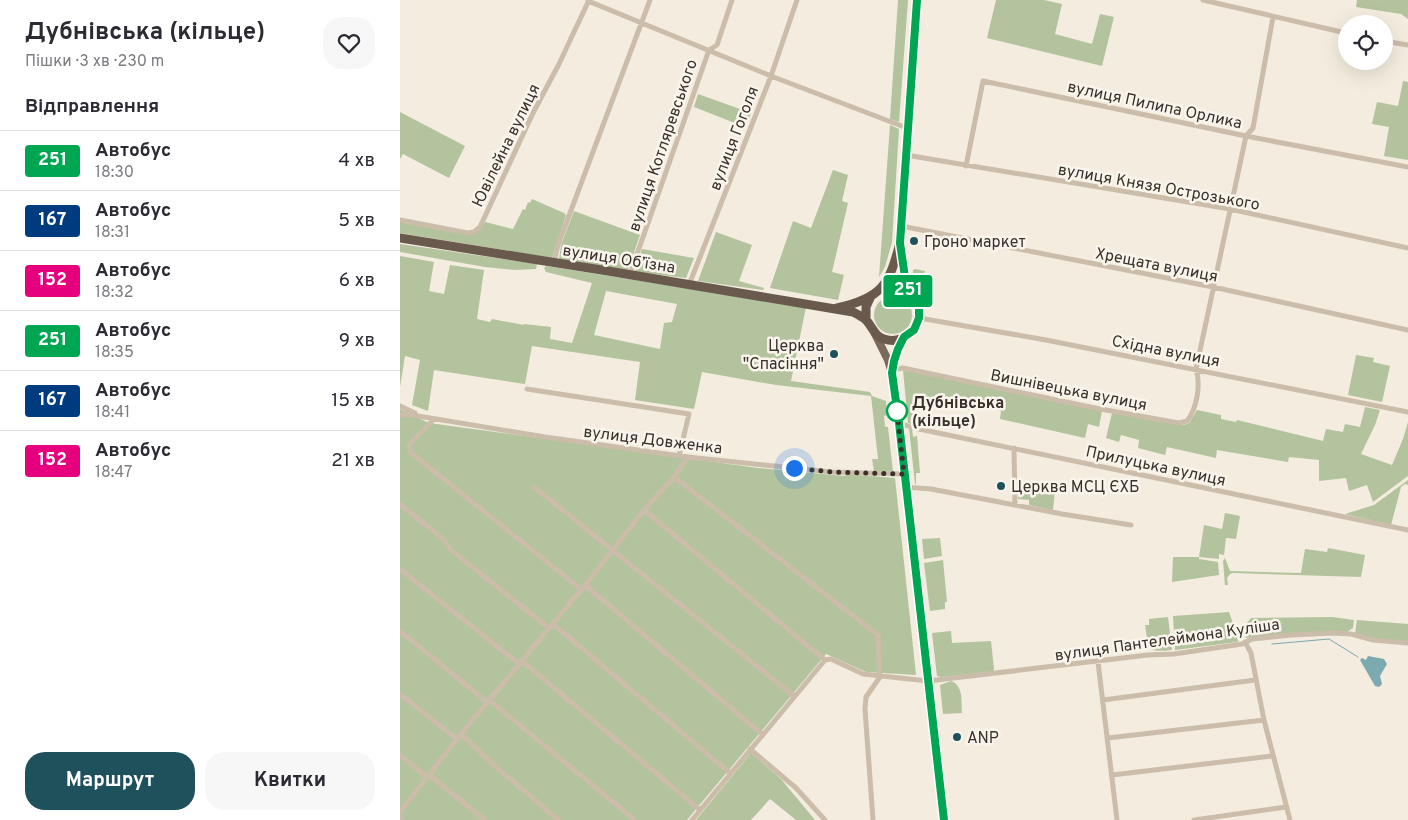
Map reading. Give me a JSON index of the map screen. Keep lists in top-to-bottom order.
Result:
{
  "streets": {
    "highway": ["вулиця Об’їзна"],
    "street": [
      "вулиця Пилипа Орлика",
      "вулиця Гоголя",
      "Ювілейна вулиця",
      "вулиця Котляревського",
      "вулиця Князя Острозького",
      "Хрещата вулиця",
      "Східна вулиця",
      "Вишнівецька вулиця",
      "вулиця Довженка",
      "Прилуцька вулиця",
      "вулиця Пантелеймона Куліша"
    ]
  },
  "crossings": [
    ["вулиця Пилипа Орлика", "вулиця Князя Острозького"],
    ["вулиця Гоголя", "вулиця Об’їзна"],
    ["вулиця Котляревського", "вулиця Об’їзна"],
    ["вулиця Об’їзна", "Східна вулиця"],
    ["Східна вулиця", "Вишнівецька вулиця"]
  ],
  "places": [
    "Гроно маркет",
    "Церква \"Спасіння\"",
    "Дубнівська (кільце)",
    "Церква МСЦ ЄХБ",
    "ANP"
  ],
  "lines": ["bus line 251"],
  "page": {
    "heading": [
      ["Дубнівська (кільце)", "Пішки · 3 хв · 230 m"],
      "Відправлення"
    ],
    "on_map": "251",
    "list": [
      {
        "mark": "251",
        "name": "Автобус",
        "note": "18:30",
        "value": "4 хв"
      },
      {
        "mark": "167",
        "name": "Автобус",
        "note": "18:31",
        "value": "5 хв"
      },
      {
        "mark": "152",
        "name": "Автобус",
        "note": "18:32",
        "value": "6 хв"
      },
      {
        "mark": "251",
        "name": "Автобус",
        "note": "18:35",
        "value": "9 хв"
      },
      {
        "mark": "167",
        "name": "Автобус",
        "note": "18:41",
        "value": "15 хв"
      },
      {
        "mark": "152",
        "name": "Автобус",
        "note": "18:47",
        "value": "21 хв"
      }
    ],
    "buttons": ["Маршрут", "Квитки"]
  }
}
